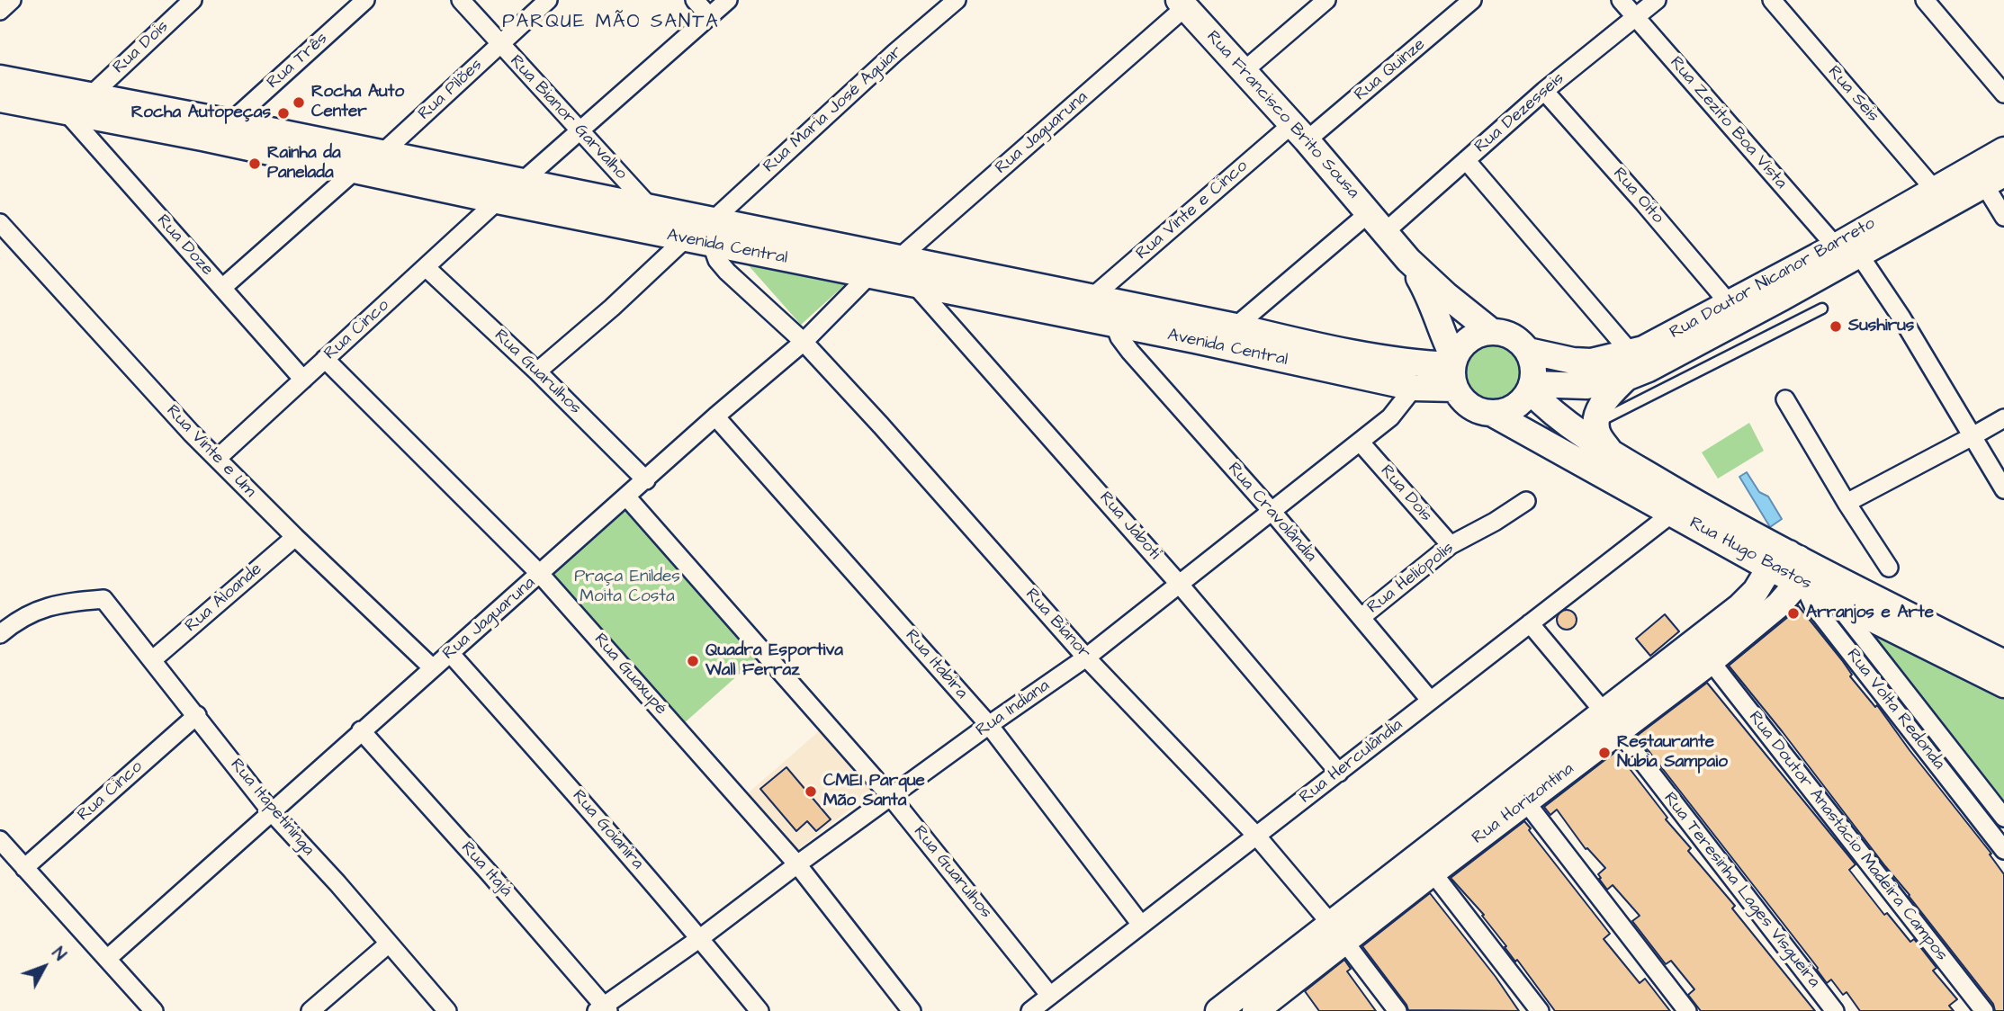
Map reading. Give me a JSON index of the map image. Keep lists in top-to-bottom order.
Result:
{
  "streets": {
    "main road": [
      "Rua Francisco Brito Sousa",
      "Avenida Central",
      "Rua Doutor Nicanor Barreto",
      "Rua Hugo Bastos",
      "Rua Horizontina"
    ],
    "street": [
      "Rua Dois",
      "Rua Três",
      "Rua Quinze",
      "Rua Pilões",
      "Rua Seis",
      "Rua Maria José Aguiar",
      "Rua Dezesseis",
      "Rua Bianor Garvalho",
      "Rua Zezito Boa Vista",
      "Rua Jaguaruna",
      "Rua Oito",
      "Rua Vinte e Cinco",
      "Rua Doze",
      "Rua Cinco",
      "Rua Guarulhos",
      "Rua Vinte e Um",
      "Rua Cravolândia",
      "Rua Jaboti",
      "Rua Heliópolis",
      "Rua Aloande",
      "Rua Bianor",
      "Rua Itabira",
      "Rua Guaxupé",
      "Rua Indiana",
      "Rua Volta Redonda",
      "Rua Herculândia",
      "Rua Itapetininga",
      "Rua Goianira",
      "Rua Doutor Anastácio Madeira Campos",
      "Rua Itajá",
      "Rua Teresinha Lages Visgueira"
    ]
  },
  "crossings": [
    ["Rua Dois", "Avenida Central"],
    ["Rua Dois", "Rua Heliópolis"],
    ["Rua Dois", "Rua Indiana"],
    ["Rua Três", "Avenida Central"],
    ["Rua Quinze", "Rua Francisco Brito Sousa"],
    ["Rua Quinze", "Rua Vinte e Cinco"],
    ["Rua Pilões", "Rua Bianor Garvalho"],
    ["Rua Pilões", "Avenida Central"],
    ["Rua Seis", "Rua Doutor Nicanor Barreto"],
    ["Rua Maria José Aguiar", "Avenida Central"],
    ["Rua Maria José Aguiar", "Rua Bianor"],
    ["Rua Dezesseis", "Rua Francisco Brito Sousa"],
    ["Rua Dezesseis", "Rua Zezito Boa Vista"],
    ["Rua Dezesseis", "Rua Oito"],
    ["Rua Francisco Brito Sousa", "Rua Jaguaruna"],
    ["Rua Francisco Brito Sousa", "Rua Vinte e Cinco"],
    ["Rua Bianor Garvalho", "Avenida Central"],
    ["Rua Zezito Boa Vista", "Rua Doutor Nicanor Barreto"],
    ["Rua Jaguaruna", "Avenida Central"],
    ["Rua Jaguaruna", "Rua Guarulhos"],
    ["Rua Jaguaruna", "Rua Vinte e Um"],
    ["Rua Jaguaruna", "Rua Bianor"],
    ["Rua Jaguaruna", "Rua Itabira"],
    ["Rua Jaguaruna", "Rua Guaxupé"],
    ["Rua Jaguaruna", "Rua Itapetininga"],
    ["Rua Jaguaruna", "Rua Goianira"],
    ["Rua Jaguaruna", "Rua Itajá"],
    ["Rua Oito", "Rua Doutor Nicanor Barreto"],
    ["Rua Vinte e Cinco", "Avenida Central"],
    ["Rua Doze", "Avenida Central"],
    ["Rua Doze", "Rua Cinco"],
    ["Avenida Central", "Rua Doutor Nicanor Barreto"],
    ["Avenida Central", "Rua Cinco"],
    ["Avenida Central", "Rua Cravolândia"],
    ["Avenida Central", "Rua Jaboti"],
    ["Avenida Central", "Rua Hugo Bastos"],
    ["Avenida Central", "Rua Bianor"],
    ["Avenida Central", "Rua Indiana"],
    ["Rua Doutor Nicanor Barreto", "Rua Hugo Bastos"],
    ["Rua Cinco", "Rua Guarulhos"],
    ["Rua Cinco", "Rua Vinte e Um"],
    ["Rua Cinco", "Rua Guaxupé"],
    ["Rua Cinco", "Rua Itapetininga"],
    ["Rua Guarulhos", "Rua Indiana"],
    ["Rua Guarulhos", "Rua Herculândia"],
    ["Rua Vinte e Um", "Rua Aloande"],
    ["Rua Cravolândia", "Rua Heliópolis"],
    ["Rua Cravolândia", "Rua Indiana"],
    ["Rua Cravolândia", "Rua Herculândia"],
    ["Rua Jaboti", "Rua Indiana"],
    ["Rua Jaboti", "Rua Herculândia"],
    ["Rua Hugo Bastos", "Rua Volta Redonda"],
    ["Rua Hugo Bastos", "Rua Herculândia"],
    ["Rua Hugo Bastos", "Rua Horizontina"],
    ["Rua Aloande", "Rua Itapetininga"],
    ["Rua Bianor", "Rua Indiana"],
    ["Rua Bianor", "Rua Herculândia"],
    ["Rua Bianor", "Rua Horizontina"],
    ["Rua Itabira", "Rua Indiana"],
    ["Rua Itabira", "Rua Herculândia"],
    ["Rua Guaxupé", "Rua Indiana"],
    ["Rua Indiana", "Rua Goianira"],
    ["Rua Indiana", "Rua Itajá"],
    ["Rua Volta Redonda", "Rua Horizontina"],
    ["Rua Herculândia", "Rua Teresinha Lages Visgueira"],
    ["Rua Horizontina", "Rua Doutor Anastácio Madeira Campos"],
    ["Rua Horizontina", "Rua Teresinha Lages Visgueira"]
  ],
  "districts": ["PARQUE MÃO SANTA"],
  "parks": ["Praça Enildes Moita Costa"],
  "places": [
    "Rocha Auto Center",
    "Rocha Autopeças",
    "Rainha da Panelada",
    "Sushirus",
    "Arranjos e Arte",
    "Quadra Esportiva Wall Ferraz",
    "Restaurante Núbia Sampaio",
    "CMEI Parque Mão Santa"
  ],
  "north": "top right"
}
